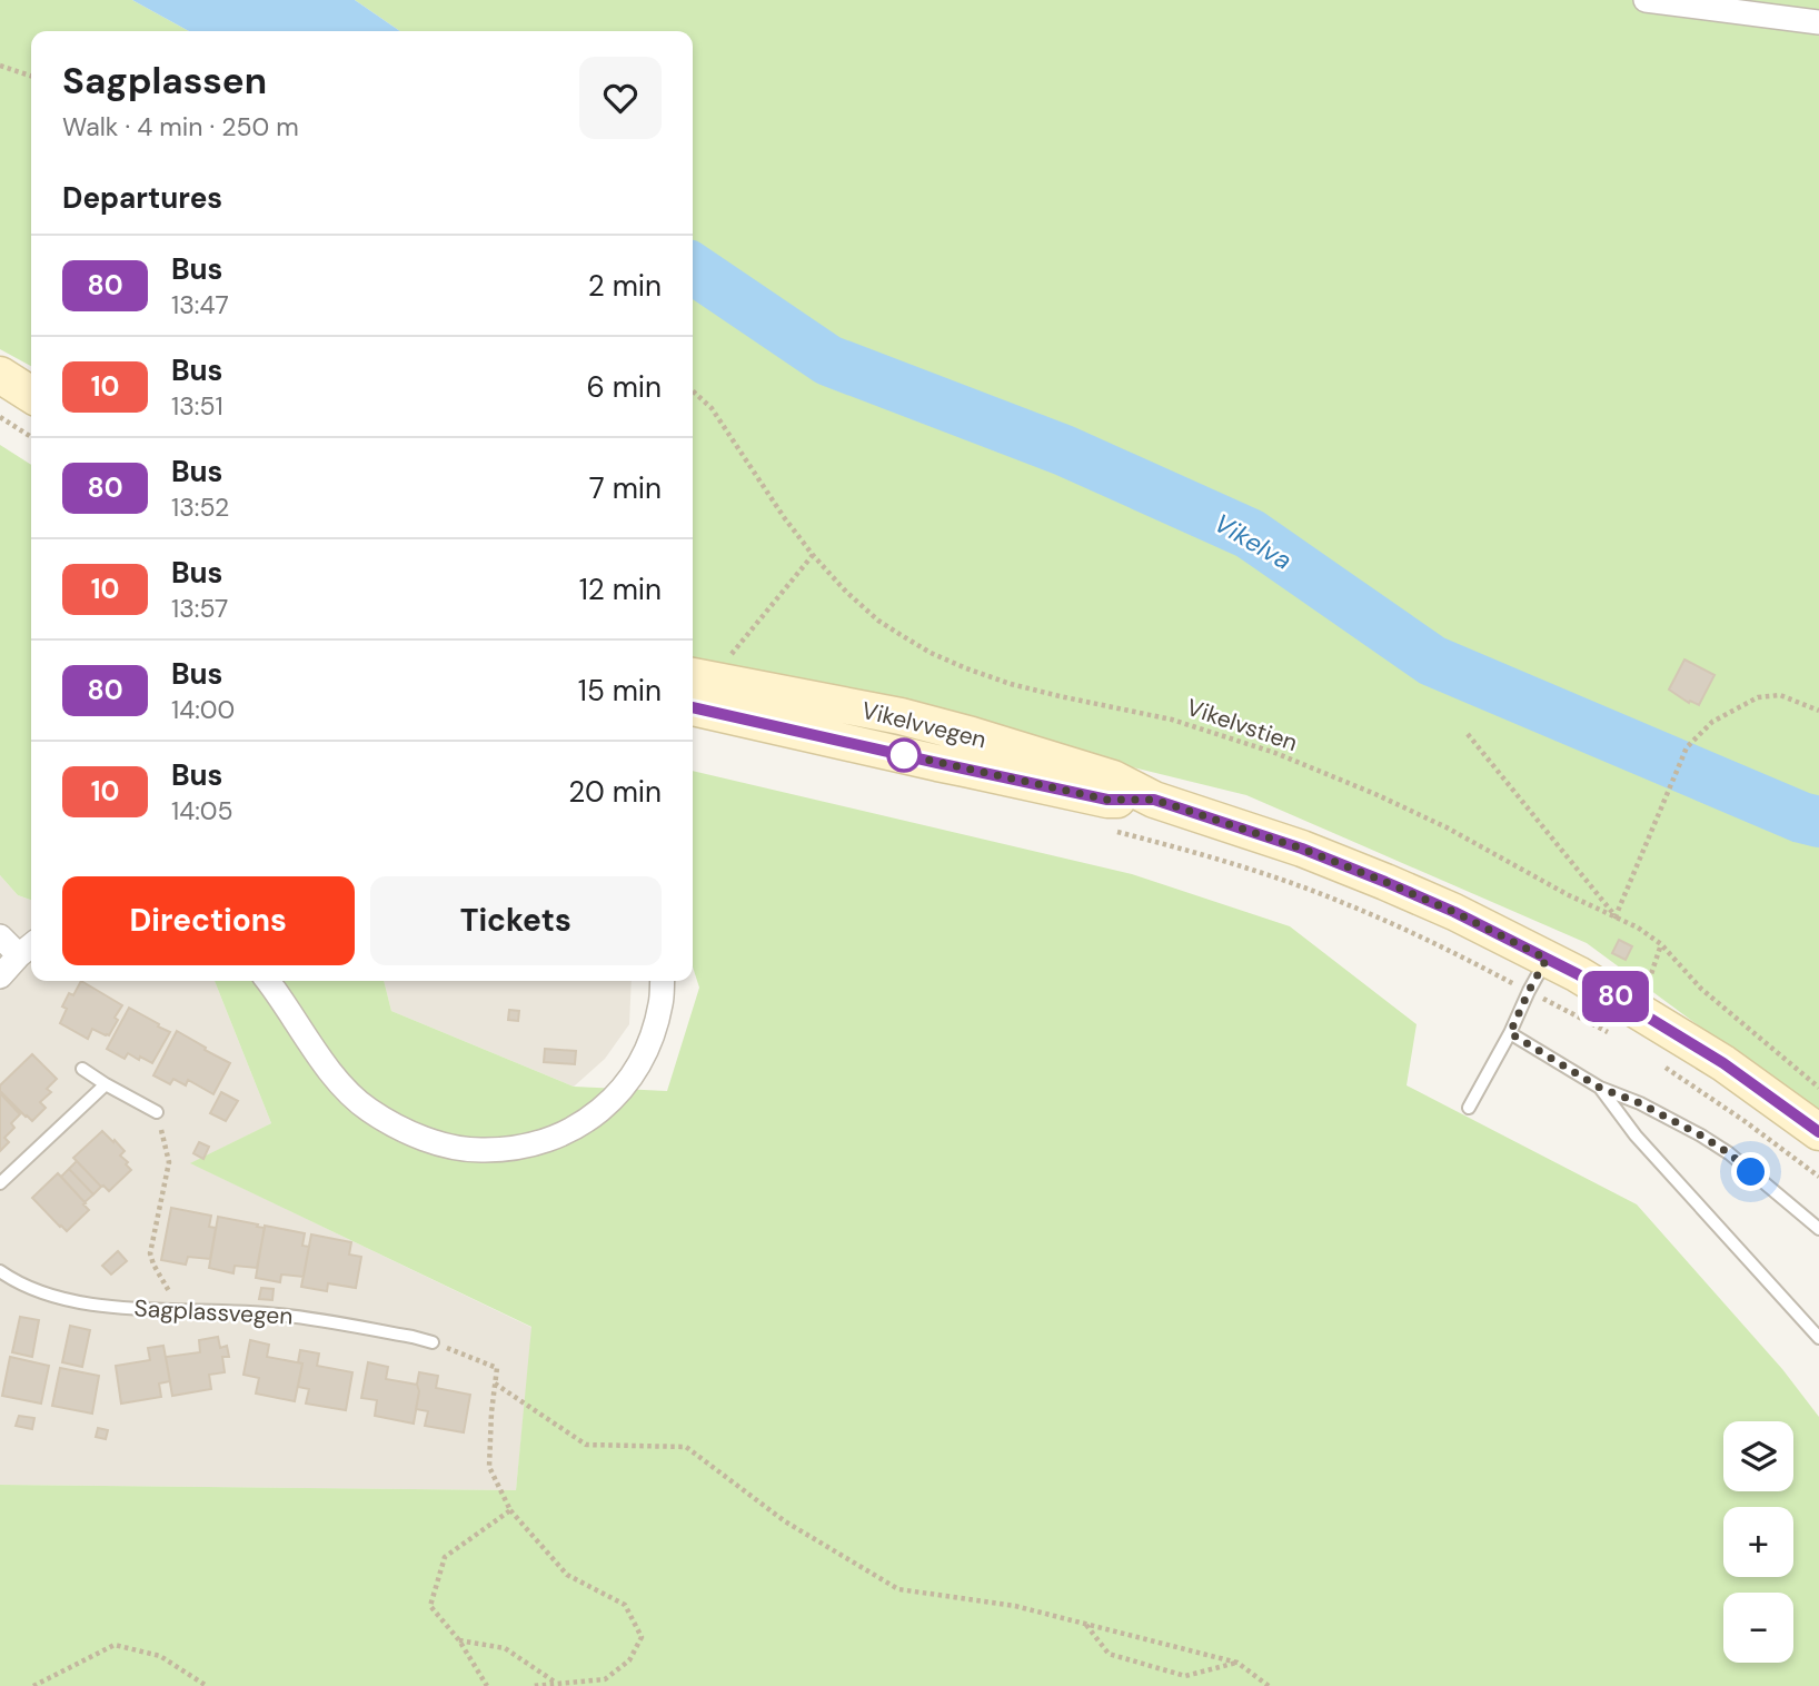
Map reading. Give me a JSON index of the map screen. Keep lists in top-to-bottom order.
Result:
{
  "streets": {
    "street": ["Vikelvvegen"],
    "lane": ["Sagplassvegen"],
    "path": ["Vikelvstien"]
  },
  "water": ["Vikelva"],
  "lines": ["bus line 80"],
  "page": {
    "on_map": "80",
    "heading": [
      ["Sagplassen", "Walk · 4 min · 250 m"],
      "Departures"
    ],
    "list": [
      {
        "mark": "80",
        "name": "Bus",
        "note": "13:47",
        "value": "2 min"
      },
      {
        "mark": "10",
        "name": "Bus",
        "note": "13:51",
        "value": "6 min"
      },
      {
        "mark": "80",
        "name": "Bus",
        "note": "13:52",
        "value": "7 min"
      },
      {
        "mark": "10",
        "name": "Bus",
        "note": "13:57",
        "value": "12 min"
      },
      {
        "mark": "80",
        "name": "Bus",
        "note": "14:00",
        "value": "15 min"
      },
      {
        "mark": "10",
        "name": "Bus",
        "note": "14:05",
        "value": "20 min"
      }
    ],
    "buttons": ["Directions", "Tickets"],
    "map_buttons": ["+", "−"]
  }
}
